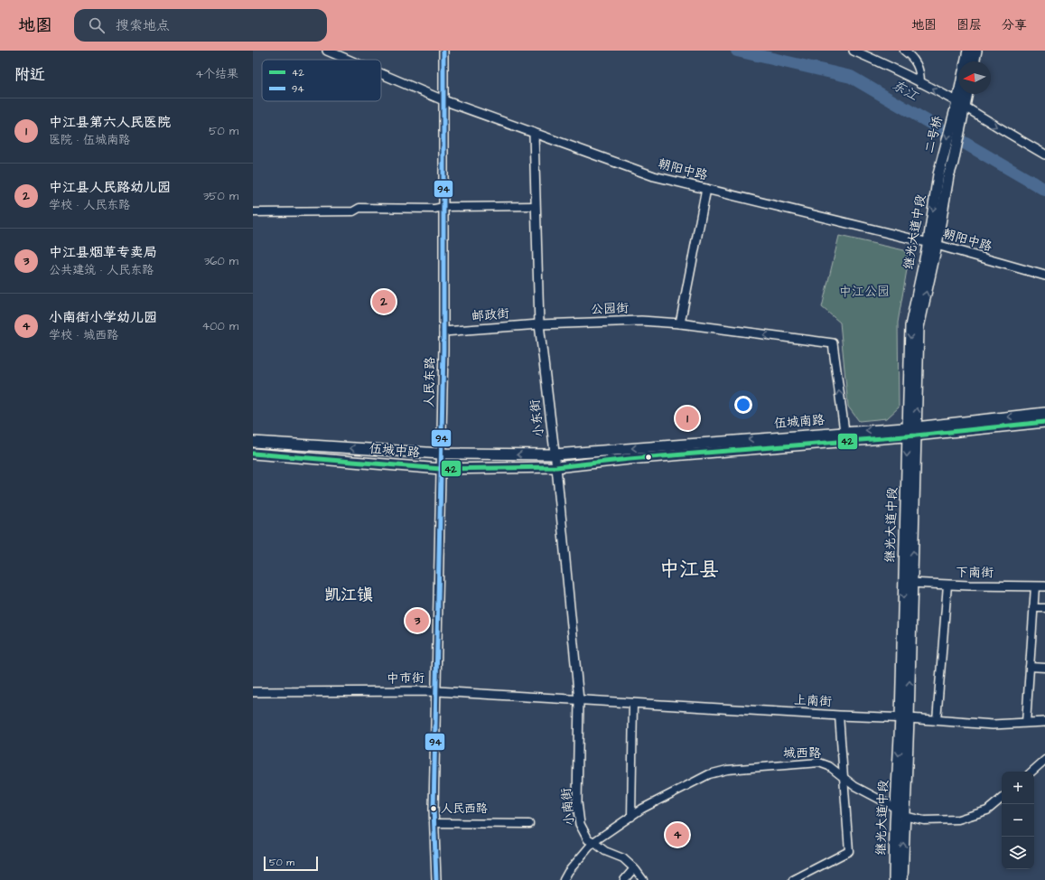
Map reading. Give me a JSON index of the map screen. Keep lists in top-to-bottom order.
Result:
{
  "streets": {
    "main road": [
      "二号桥",
      "继光大道中段",
      "伍城南路",
      "伍城中路"
    ],
    "street": [
      "朝阳中路",
      "公园街",
      "邮政街",
      "人民东路",
      "小东街",
      "下南街",
      "中市街",
      "上南街",
      "城西路",
      "小南街"
    ]
  },
  "crossings": [
    ["二号桥", "继光大道中段"],
    ["朝阳中路", "继光大道中段"],
    ["朝阳中路", "人民东路"],
    ["朝阳中路", "小东街"],
    ["继光大道中段", "伍城南路"],
    ["继光大道中段", "下南街"],
    ["继光大道中段", "上南街"],
    ["继光大道中段", "城西路"],
    ["公园街", "邮政街"],
    ["公园街", "小东街"],
    ["公园街", "伍城南路"],
    ["邮政街", "人民东路"],
    ["邮政街", "小东街"],
    ["人民东路", "伍城中路"],
    ["人民东路", "中市街"],
    ["小东街", "伍城南路"],
    ["小东街", "伍城中路"],
    ["小东街", "中市街"],
    ["小东街", "上南街"],
    ["小东街", "小南街"],
    ["伍城南路", "伍城中路"],
    ["中市街", "上南街"],
    ["中市街", "小南街"],
    ["上南街", "小南街"],
    ["城西路", "小南街"]
  ],
  "one_way": ["公园街"],
  "districts": ["中江县", "凯江镇"],
  "water": ["东江"],
  "parks": ["中江公园"],
  "places": ["人民西路"],
  "lines": ["transit line 94", "transit line 42"],
  "legend": ["42", "94"],
  "scale_bar": "50 m",
  "north": "left",
  "page": {
    "header": "地图",
    "search": "搜索地点",
    "nav": ["地图", "图层", "分享"],
    "heading": ["附近", "4个结果"],
    "list": [
      {
        "mark": "1",
        "name": "中江县第六人民医院",
        "note": "医院 · 伍城南路",
        "value": "50 m"
      },
      {
        "mark": "2",
        "name": "中江县人民路幼儿园",
        "note": "学校 · 人民东路",
        "value": "350 m"
      },
      {
        "mark": "3",
        "name": "中江县烟草专卖局",
        "note": "公共建筑 · 人民东路",
        "value": "360 m"
      },
      {
        "mark": "4",
        "name": "小南街小学幼儿园",
        "note": "学校 · 城西路",
        "value": "400 m"
      }
    ],
    "pins": [
      "2",
      "1",
      "3",
      "4"
    ],
    "map_buttons": ["+", "−"],
    "scale": "50 m"
  }
}
